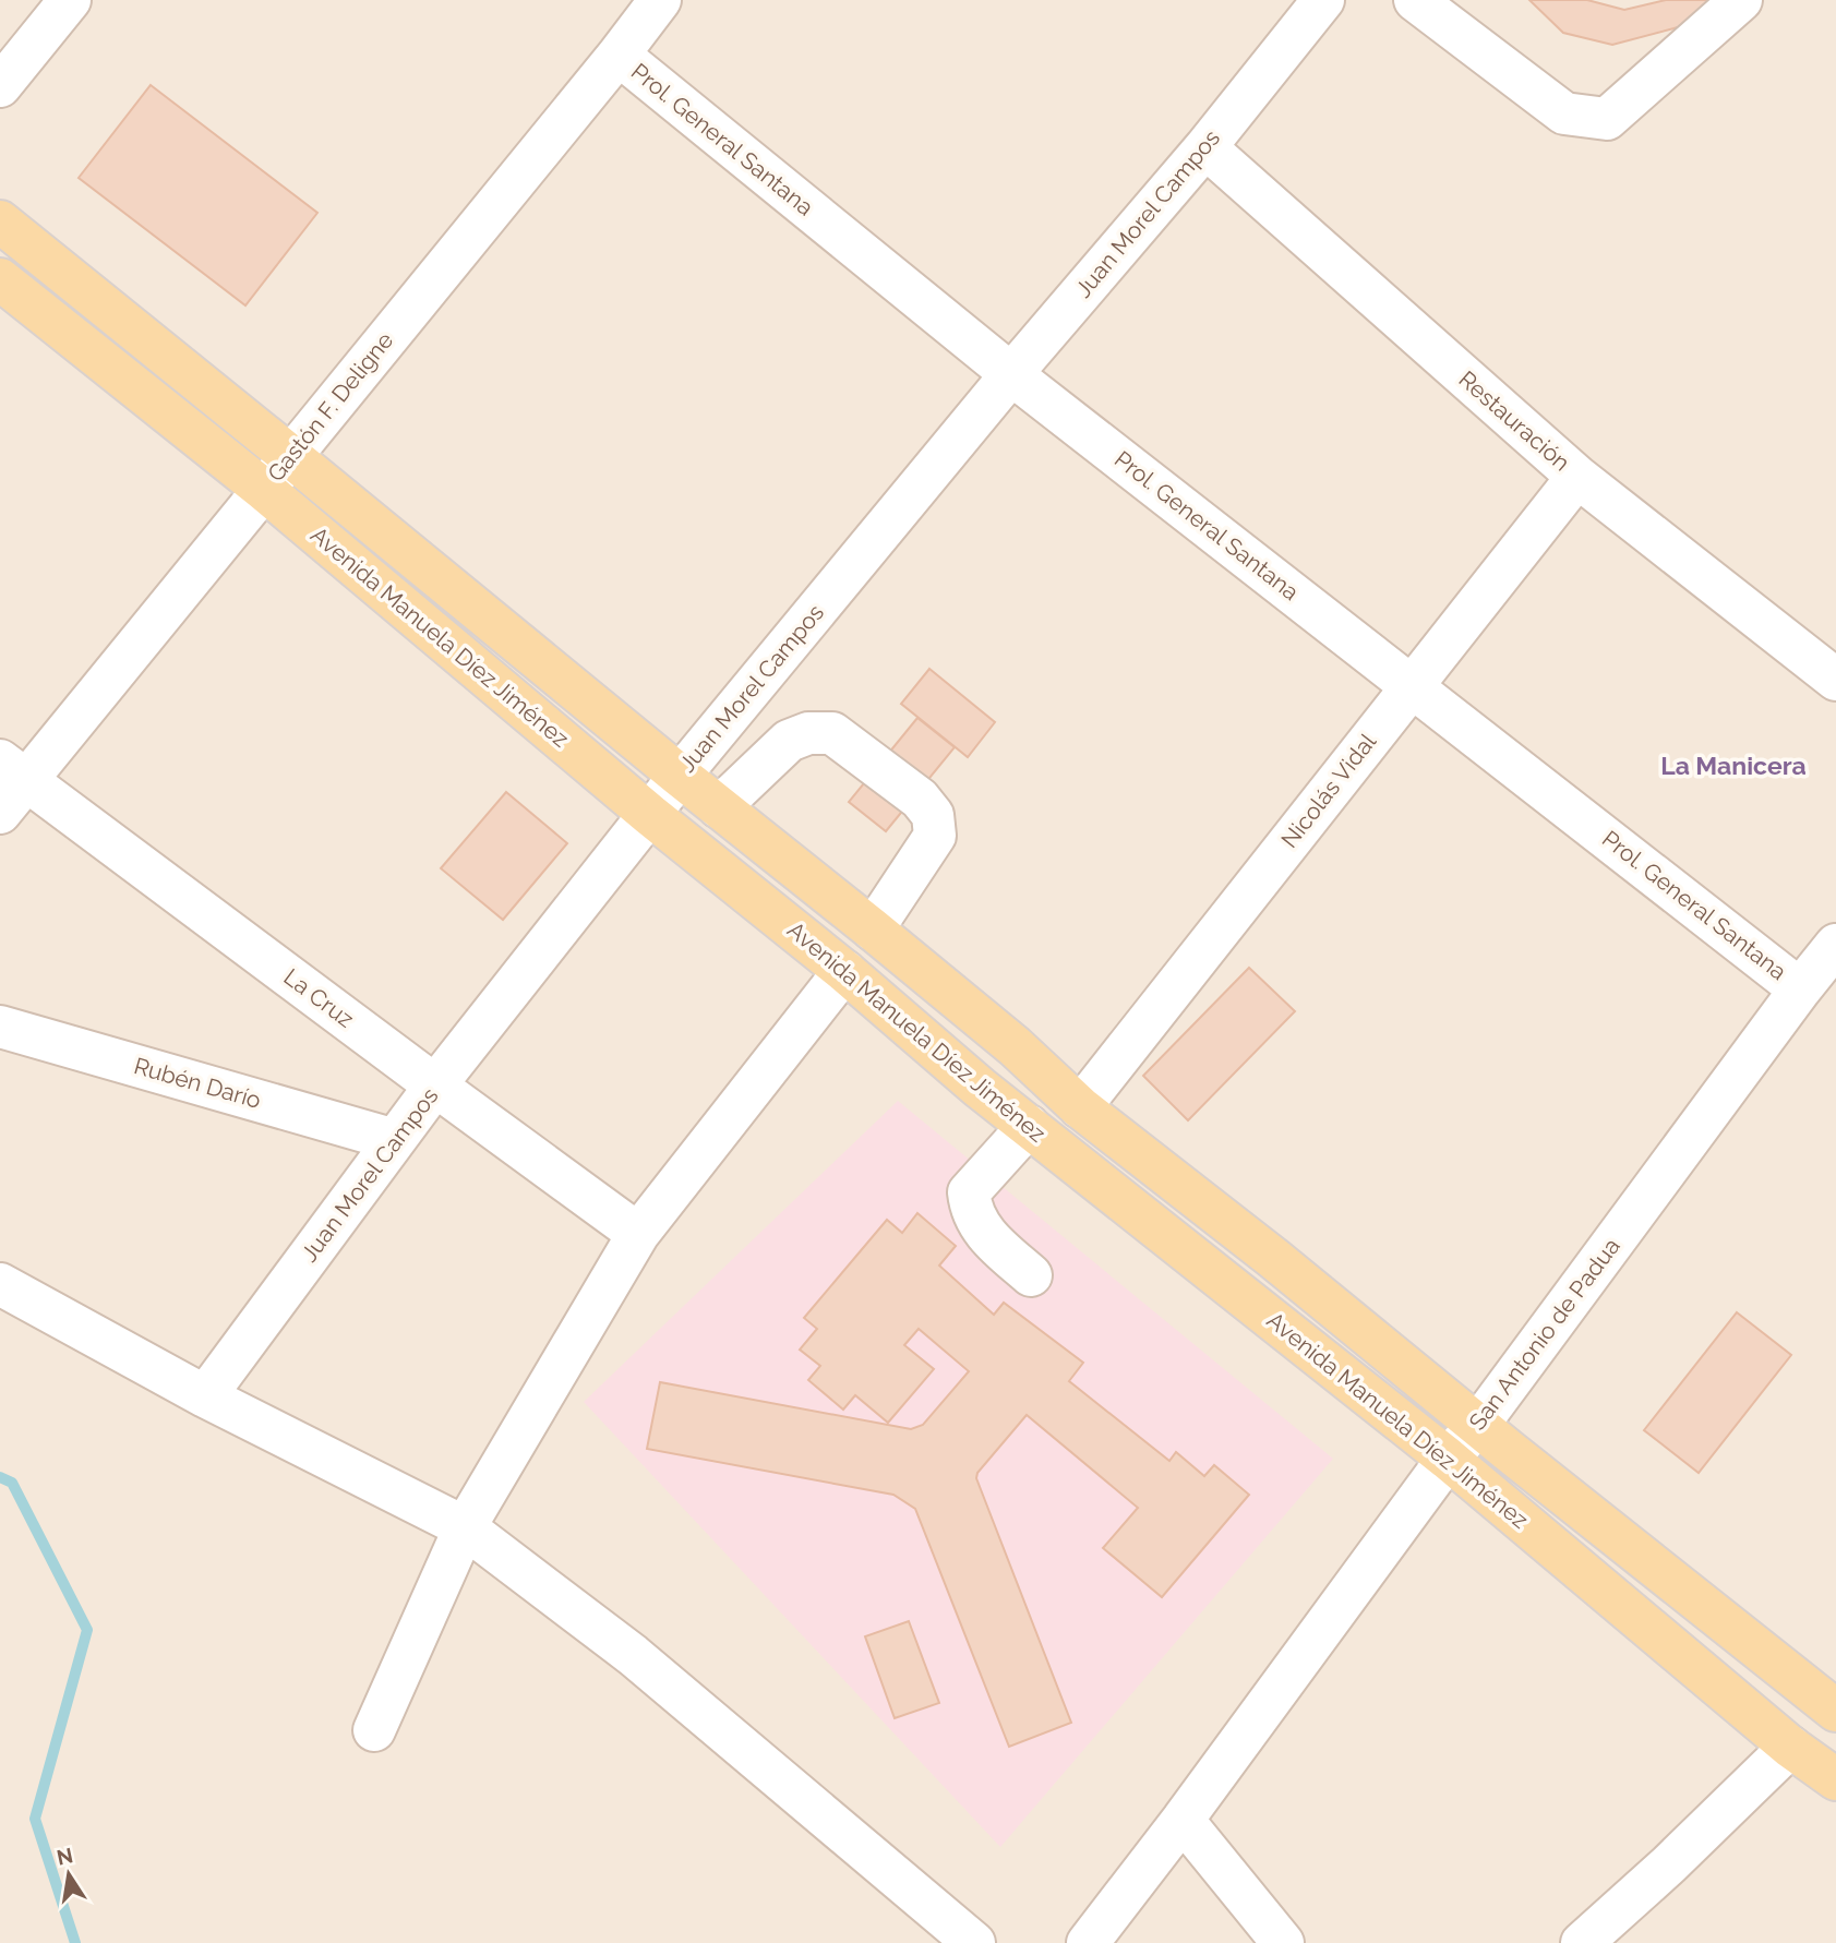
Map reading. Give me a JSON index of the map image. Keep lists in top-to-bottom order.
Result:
{
  "streets": {
    "main road": ["Avenida Manuela Díez Jiménez"],
    "street": [
      "Prol. General Santana",
      "Juan Morel Campos",
      "Gastón F. Deligne",
      "Restauración",
      "Nicolás Vidal",
      "La Cruz",
      "Rubén Darío",
      "San Antonio de Padua"
    ]
  },
  "crossings": [
    ["Prol. General Santana", "Juan Morel Campos"],
    ["Prol. General Santana", "Gastón F. Deligne"],
    ["Prol. General Santana", "Nicolás Vidal"],
    ["Prol. General Santana", "San Antonio de Padua"],
    ["Juan Morel Campos", "Restauración"],
    ["Juan Morel Campos", "Avenida Manuela Díez Jiménez"],
    ["Juan Morel Campos", "La Cruz"],
    ["Juan Morel Campos", "Rubén Darío"],
    ["Gastón F. Deligne", "Avenida Manuela Díez Jiménez"],
    ["Gastón F. Deligne", "La Cruz"],
    ["Restauración", "Nicolás Vidal"],
    ["Avenida Manuela Díez Jiménez", "Nicolás Vidal"],
    ["Avenida Manuela Díez Jiménez", "San Antonio de Padua"]
  ],
  "districts": ["La Manicera"],
  "north": "top"
}
